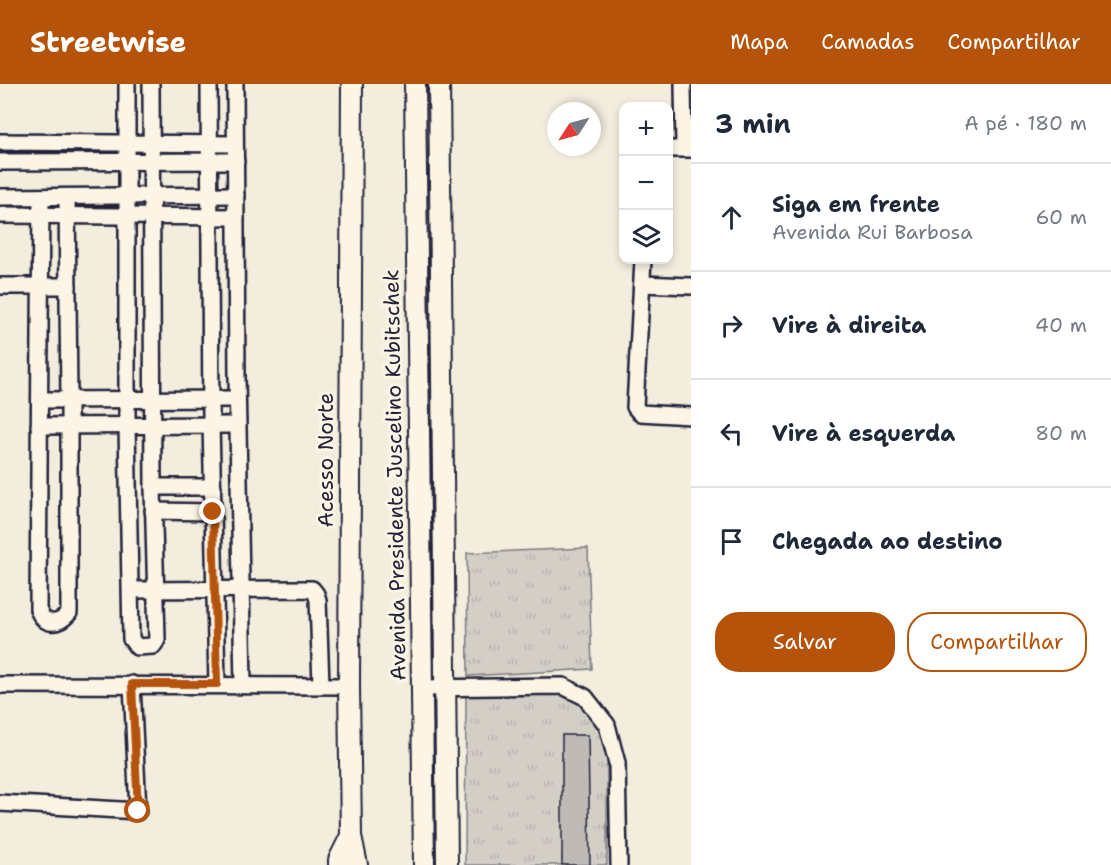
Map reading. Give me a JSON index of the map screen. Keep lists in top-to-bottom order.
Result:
{
  "streets": {
    "main road": ["Acesso Norte", "Avenida Presidente Juscelino Kubitschek"]
  },
  "north": "bottom left",
  "page": {
    "header": "Streetwise",
    "nav": ["Mapa", "Camadas", "Compartilhar"],
    "heading": ["3 min", "A pé · 180 m"],
    "map_buttons": ["+", "−"],
    "list": [
      ["Siga em frente", "Avenida Rui Barbosa", "60 m"],
      ["Vire à direita", "40 m"],
      ["Vire à esquerda", "80 m"],
      "Chegada ao destino"
    ],
    "buttons": ["Salvar", "Compartilhar"]
  }
}
